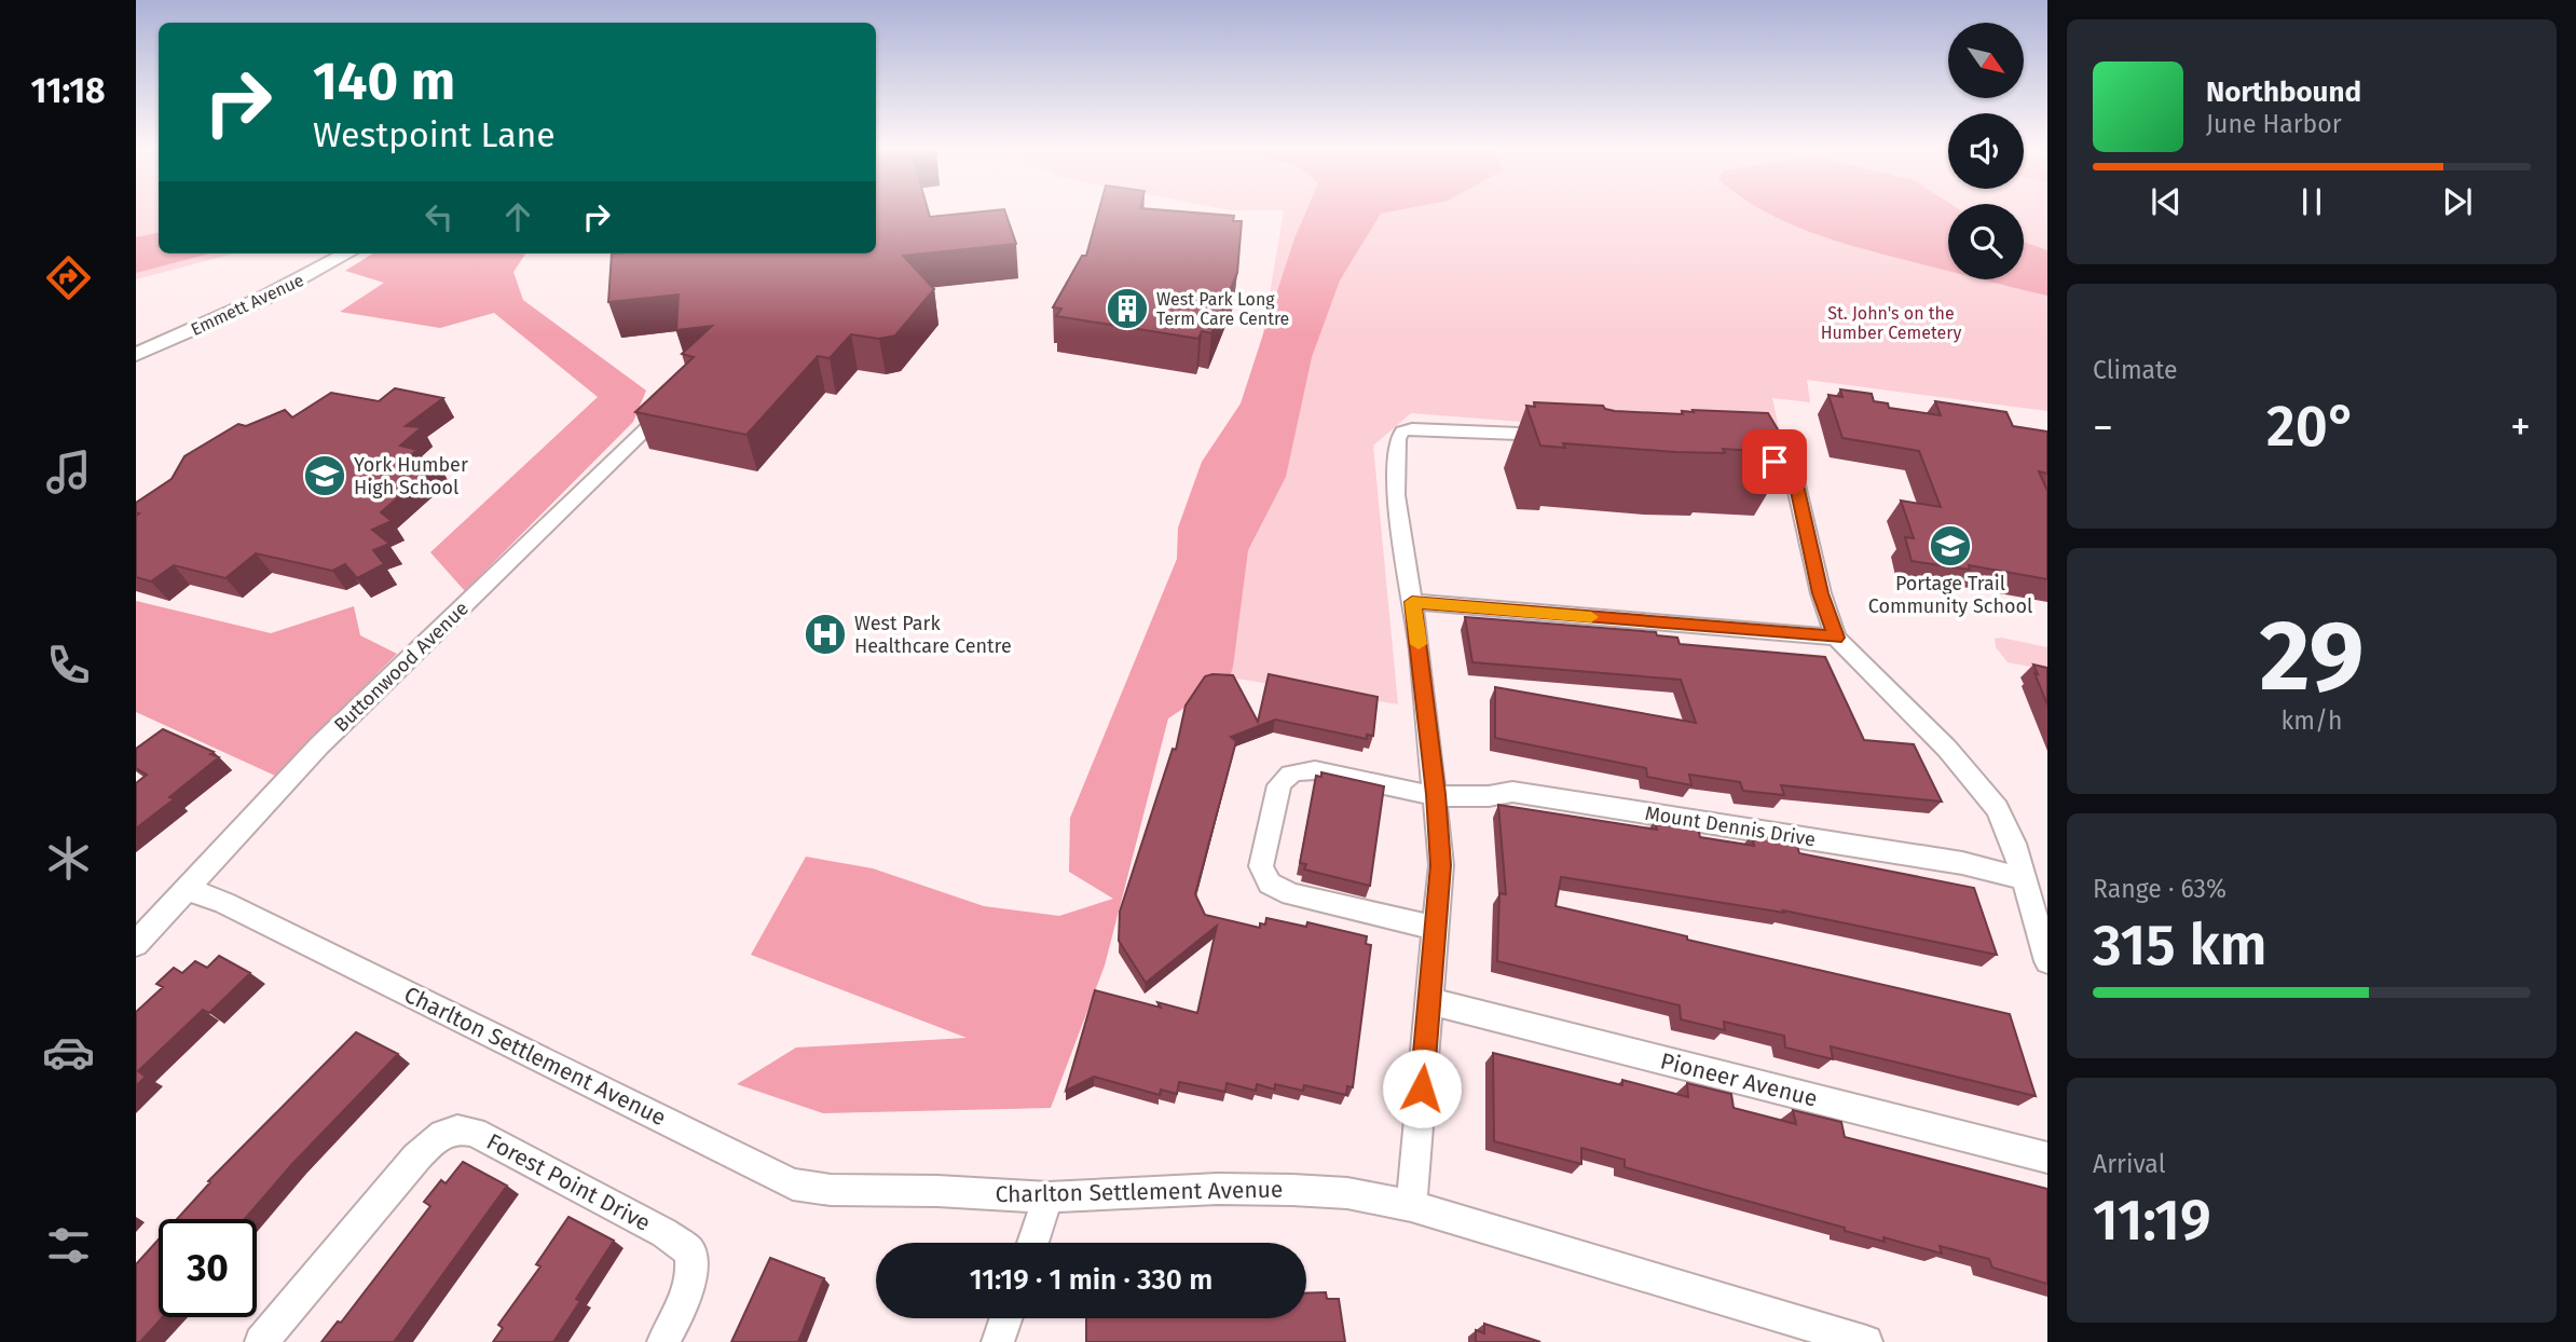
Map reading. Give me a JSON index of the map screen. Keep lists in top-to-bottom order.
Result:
{
  "streets": {
    "street": [
      "Emmett Avenue",
      "Buttonwood Avenue",
      "Mount Dennis Drive",
      "Charlton Settlement Avenue",
      "Pioneer Avenue",
      "Forest Point Drive"
    ]
  },
  "crossings": [
    ["Buttonwood Avenue", "Charlton Settlement Avenue"]
  ],
  "parks": ["St. John's on the Humber Cemetery"],
  "places": {
    "building": ["West Park Long Term Care Centre"],
    "school or university": ["York Humber High School", "Portage Trail Community School"],
    "hospital": ["West Park Healthcare Centre"]
  },
  "north": "bottom right",
  "page": {
    "tabs": "11:18",
    "turn": ["140 m", "Westpoint Lane"],
    "song": ["Northbound", "June Harbor"],
    "tile": [
      "Climate",
      ["29", "km/h"],
      ["Range · 63%", "315 km"],
      ["Arrival", "11:19"]
    ],
    "heat": ["−", "20°", "+"],
    "limit": "30",
    "trip": "11:19 · 1 min · 330 m"
  }
}
